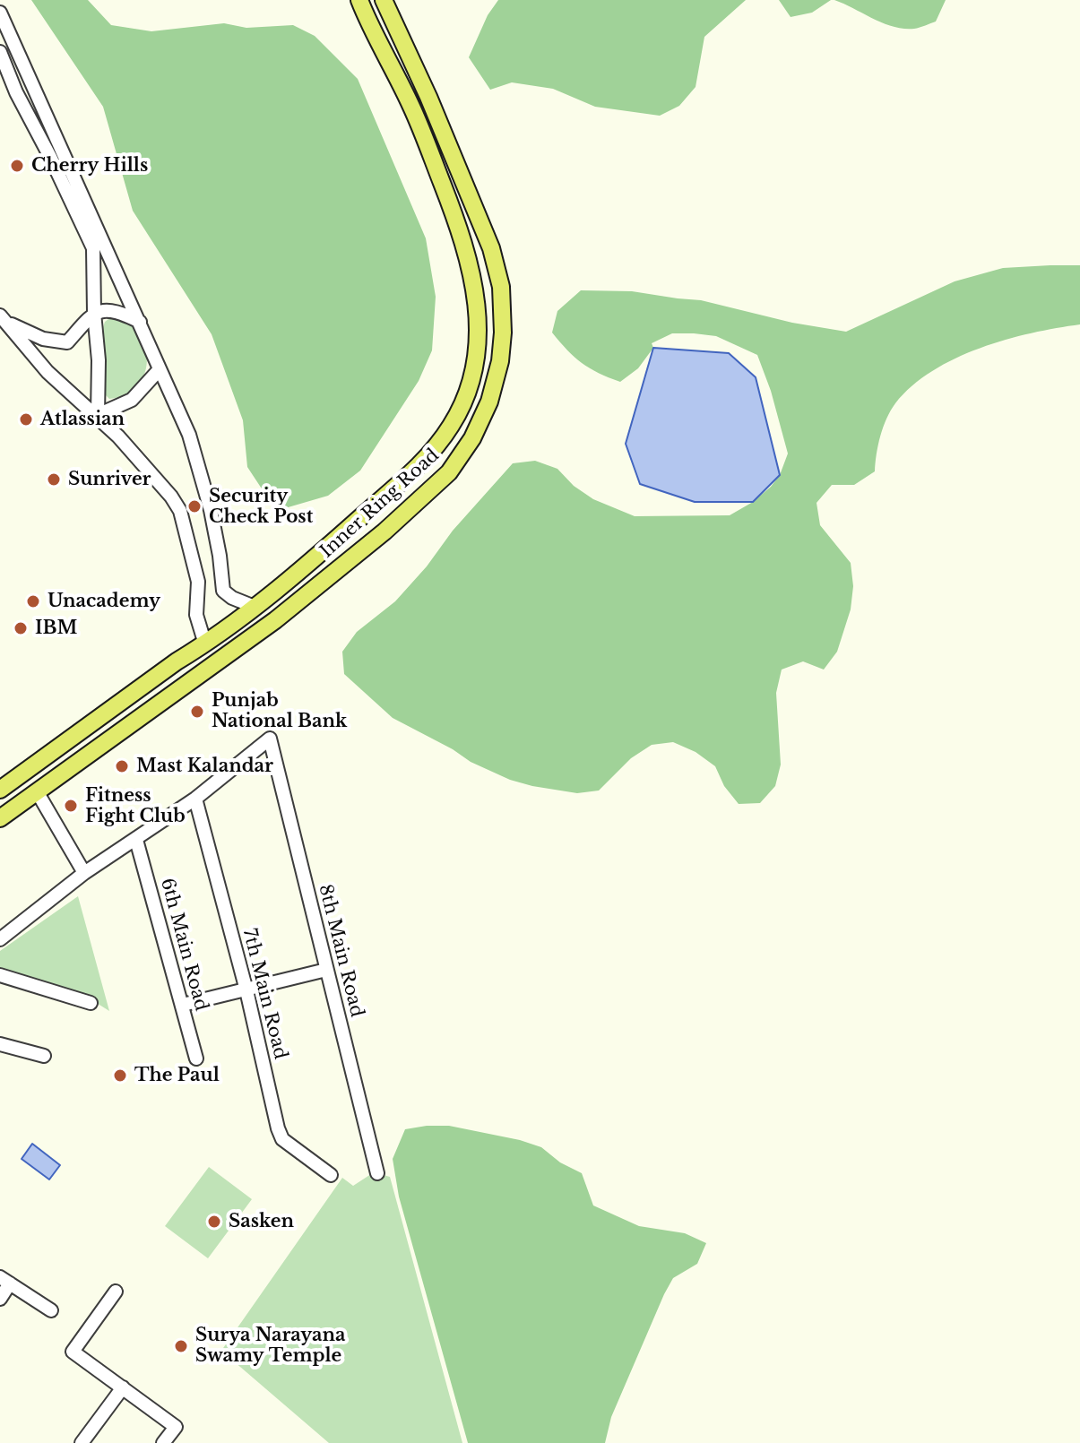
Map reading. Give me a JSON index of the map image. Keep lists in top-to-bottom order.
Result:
{
  "streets": {
    "main road": ["Inner Ring Road"],
    "street": ["6th Main Road", "8th Main Road", "7th Main Road"]
  },
  "crossings": [
    ["8th Main Road", "7th Main Road"]
  ],
  "places": [
    "Cherry Hills",
    "Atlassian",
    "Sunriver",
    "Security Check Post",
    "Unacademy",
    "IBM",
    "Punjab National Bank",
    "Mast Kalandar",
    "Fitness Fight Club",
    "The Paul",
    "Sasken",
    "Surya Narayana Swamy Temple"
  ]
}
